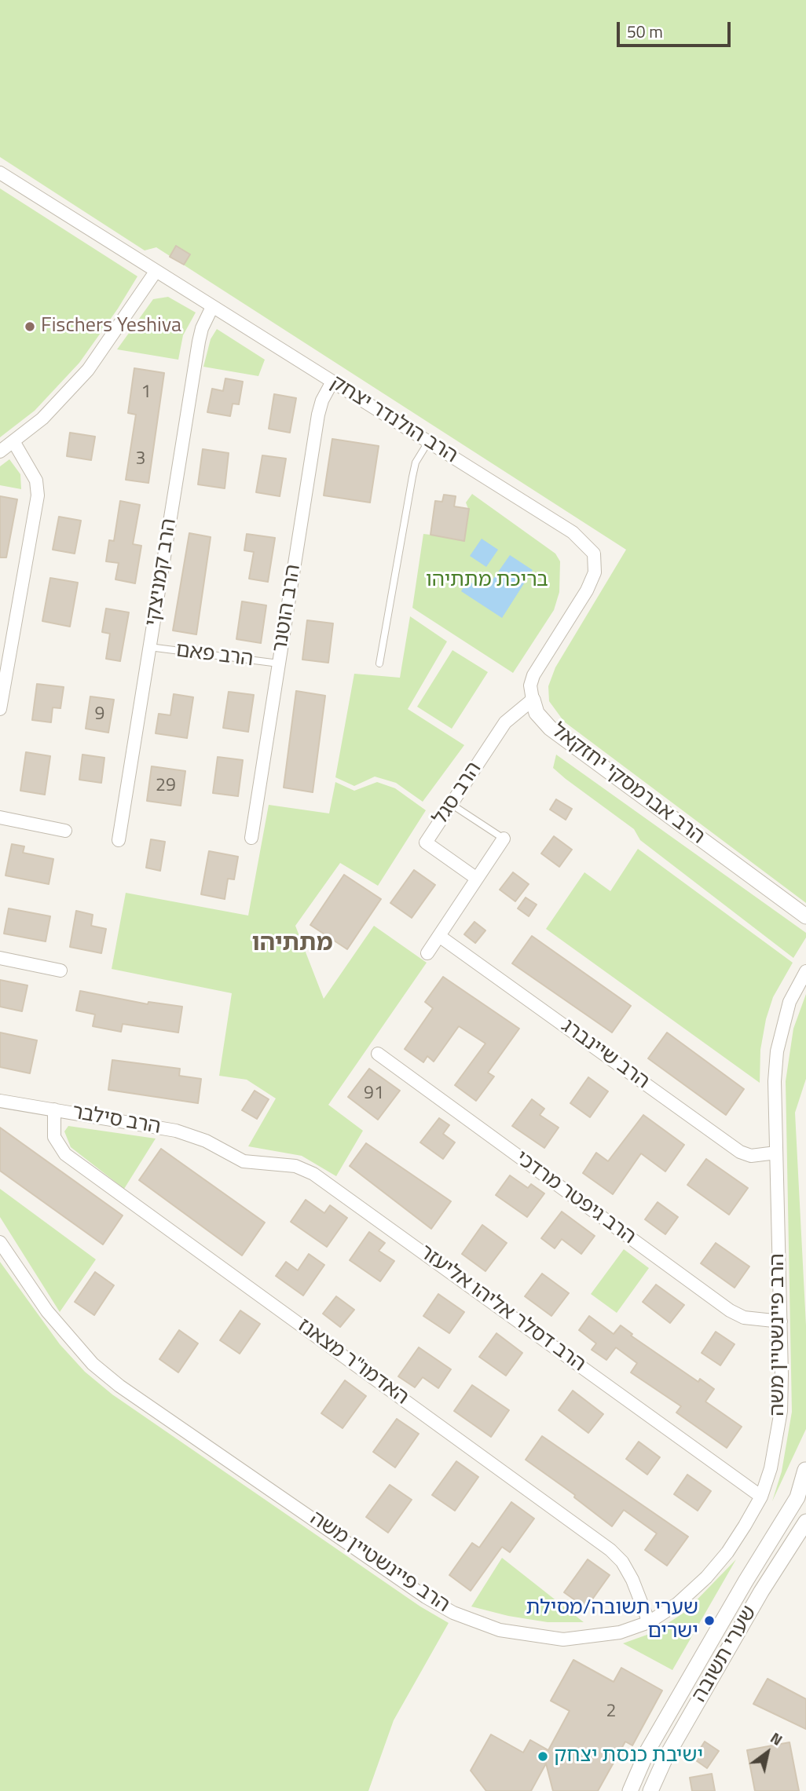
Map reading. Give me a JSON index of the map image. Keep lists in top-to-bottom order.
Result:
{
  "streets": {
    "street": [
      "הרב הולנדר יצחק",
      "הרב קמניצקי",
      "הרב הוטנר",
      "הרב אברמסקי יחזקאל",
      "הרב סגל",
      "הרב שיינברג",
      "הרב סילבר",
      "הרב גיפטר מרדכי",
      "הרב דסלר אליהו אליעזר",
      "הרב פיינשטיין משה",
      "האדמו\"ר מצאנז",
      "שערי תשובה"
    ],
    "lane": ["הרב פאם"]
  },
  "crossings": [
    ["הרב הולנדר יצחק", "הרב קמניצקי"],
    ["הרב הולנדר יצחק", "הרב הוטנר"],
    ["הרב הולנדר יצחק", "הרב אברמסקי יחזקאל"],
    ["הרב הולנדר יצחק", "הרב סגל"],
    ["הרב קמניצקי", "הרב פאם"],
    ["הרב הוטנר", "הרב פאם"],
    ["הרב אברמסקי יחזקאל", "הרב סגל"],
    ["הרב שיינברג", "הרב פיינשטיין משה"],
    ["הרב סילבר", "הרב דסלר אליהו אליעזר"],
    ["הרב סילבר", "האדמו\"ר מצאנז"],
    ["הרב גיפטר מרדכי", "הרב פיינשטיין משה"],
    ["הרב דסלר אליהו אליעזר", "הרב פיינשטיין משה"],
    ["הרב פיינשטיין משה", "האדמו\"ר מצאנז"]
  ],
  "districts": ["מתתיהו"],
  "parks": ["בריכת מתתיהו"],
  "places": ["Fischers Yeshiva", "שערי תשובה/מסילת ישרים", "ישיבת כנסת יצחק"],
  "house_numbers": [
    "1",
    "3",
    "9",
    "29",
    "91",
    "2"
  ],
  "scale_bar": "50 m",
  "north": "top right"
}
